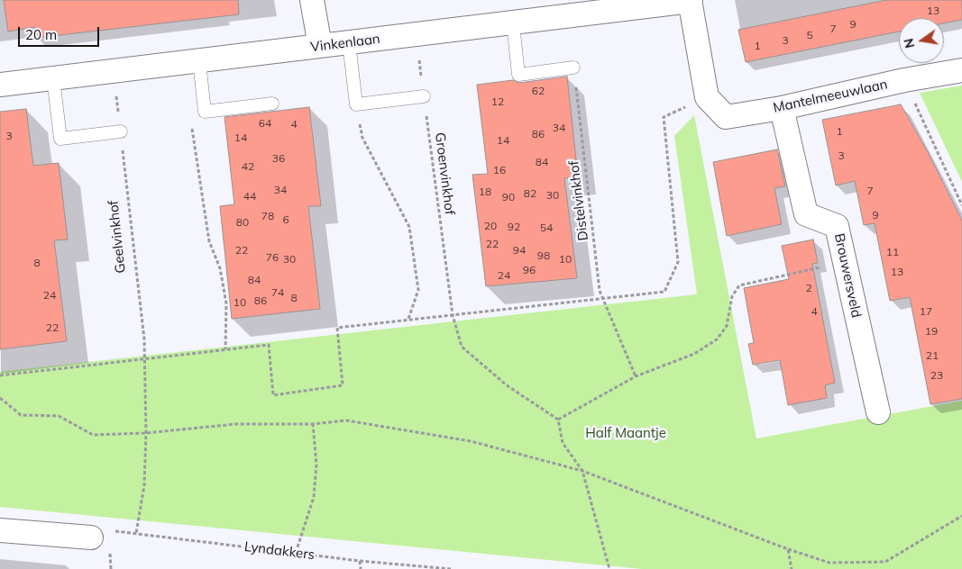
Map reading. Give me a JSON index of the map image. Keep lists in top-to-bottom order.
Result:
{
  "streets": {
    "street": ["Vinkenlaan", "Mantelmeeuwlaan", "Brouwersveld"],
    "path": [
      "Groenvinkhof",
      "Distelvinkhof",
      "Geelvinkhof",
      "Lyndakkers"
    ]
  },
  "crossings": [
    ["Vinkenlaan", "Groenvinkhof"],
    ["Vinkenlaan", "Geelvinkhof"],
    ["Mantelmeeuwlaan", "Brouwersveld"],
    ["Geelvinkhof", "Lyndakkers"]
  ],
  "parks": ["Half Maantje"],
  "house_numbers": [
    "13",
    "9",
    "7",
    "5",
    "3",
    "1",
    "62",
    "12",
    "64",
    "4",
    "34",
    "1",
    "86",
    "3",
    "14",
    "14",
    "3",
    "36",
    "84",
    "42",
    "16",
    "34",
    "7",
    "18",
    "82",
    "30",
    "44",
    "90",
    "9",
    "78",
    "6",
    "80",
    "20",
    "92",
    "54",
    "22",
    "22",
    "94",
    "11",
    "98",
    "76",
    "30",
    "10",
    "8",
    "96",
    "13",
    "24",
    "84",
    "2",
    "74",
    "24",
    "8",
    "86",
    "10",
    "4",
    "17",
    "22",
    "19",
    "21",
    "23"
  ],
  "scale_bar": "20 m",
  "north": "left"
}
